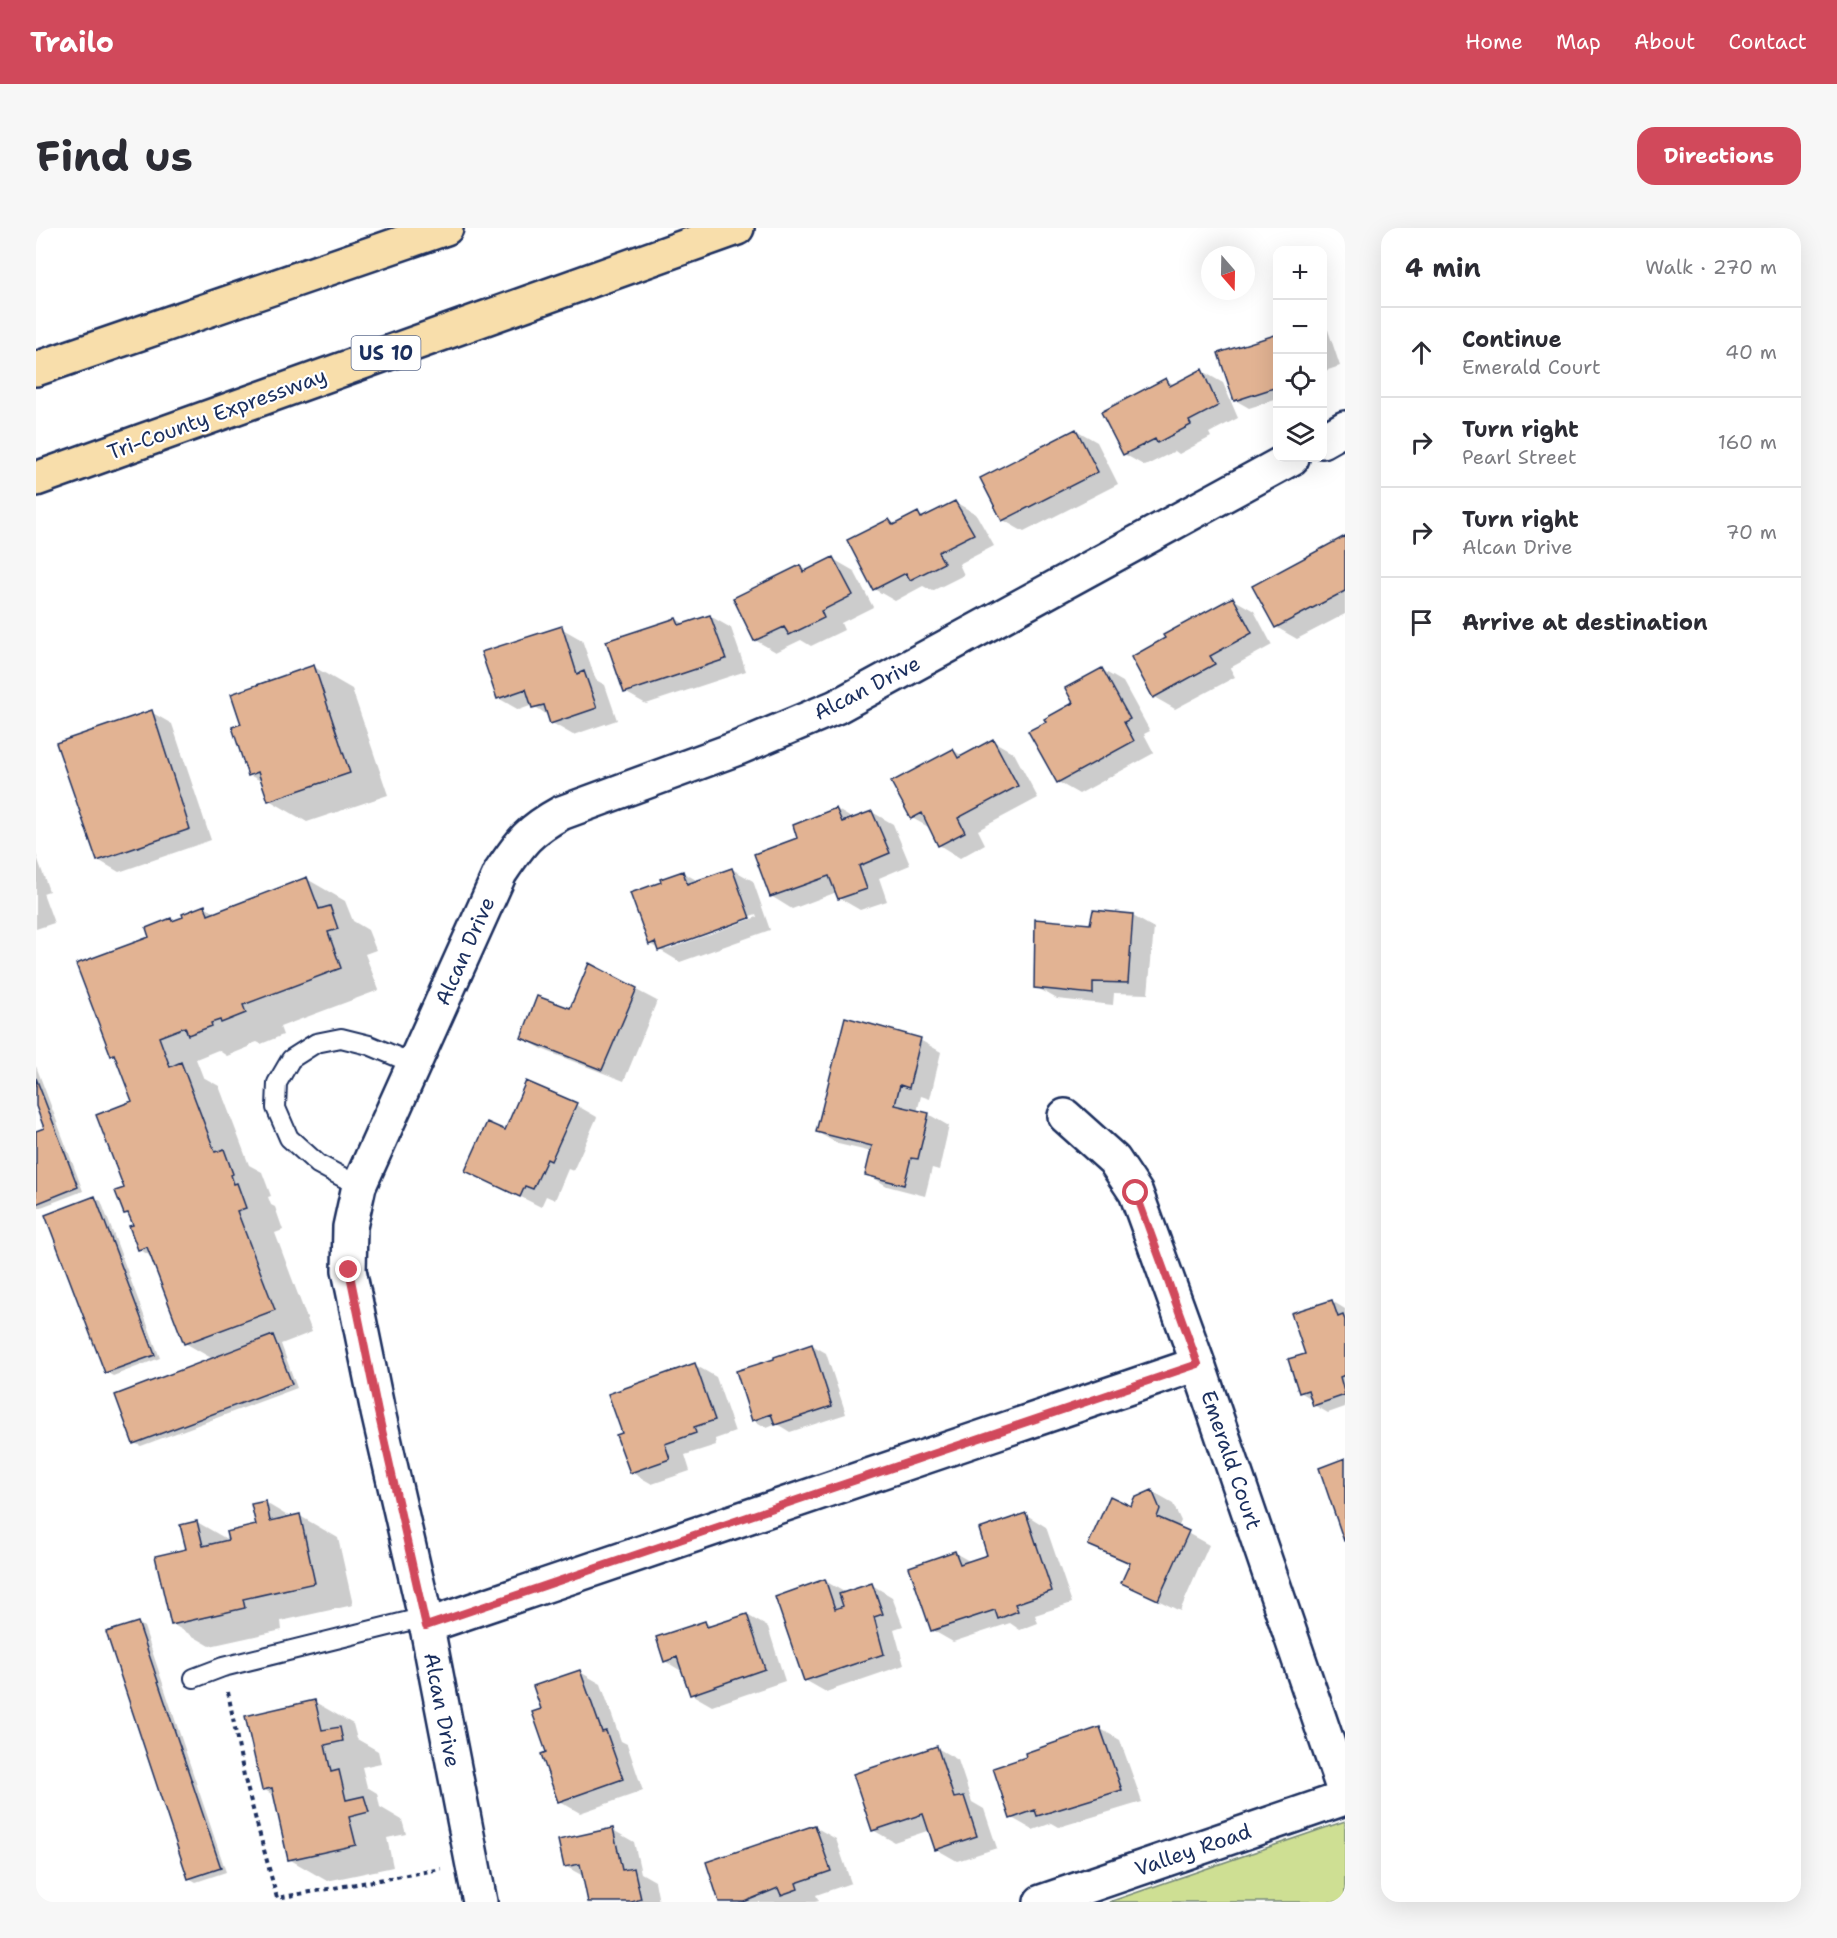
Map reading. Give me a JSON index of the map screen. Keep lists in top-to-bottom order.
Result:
{
  "streets": {
    "highway": ["US 10", "Tri-County Expressway"],
    "street": ["Alcan Drive", "Emerald Court", "Valley Road"]
  },
  "crossings": [
    ["Emerald Court", "Valley Road"]
  ],
  "north": "bottom",
  "page": {
    "header": "Trailo",
    "nav": [
      "Home",
      "Map",
      "About",
      "Contact"
    ],
    "buttons": "Directions",
    "title": "Find us",
    "heading": ["4 min", "Walk · 270 m"],
    "map_buttons": ["+", "−"],
    "list": [
      ["Continue", "Emerald Court", "40 m"],
      ["Turn right", "Pearl Street", "160 m"],
      ["Turn right", "Alcan Drive", "70 m"],
      "Arrive at destination"
    ]
  }
}
